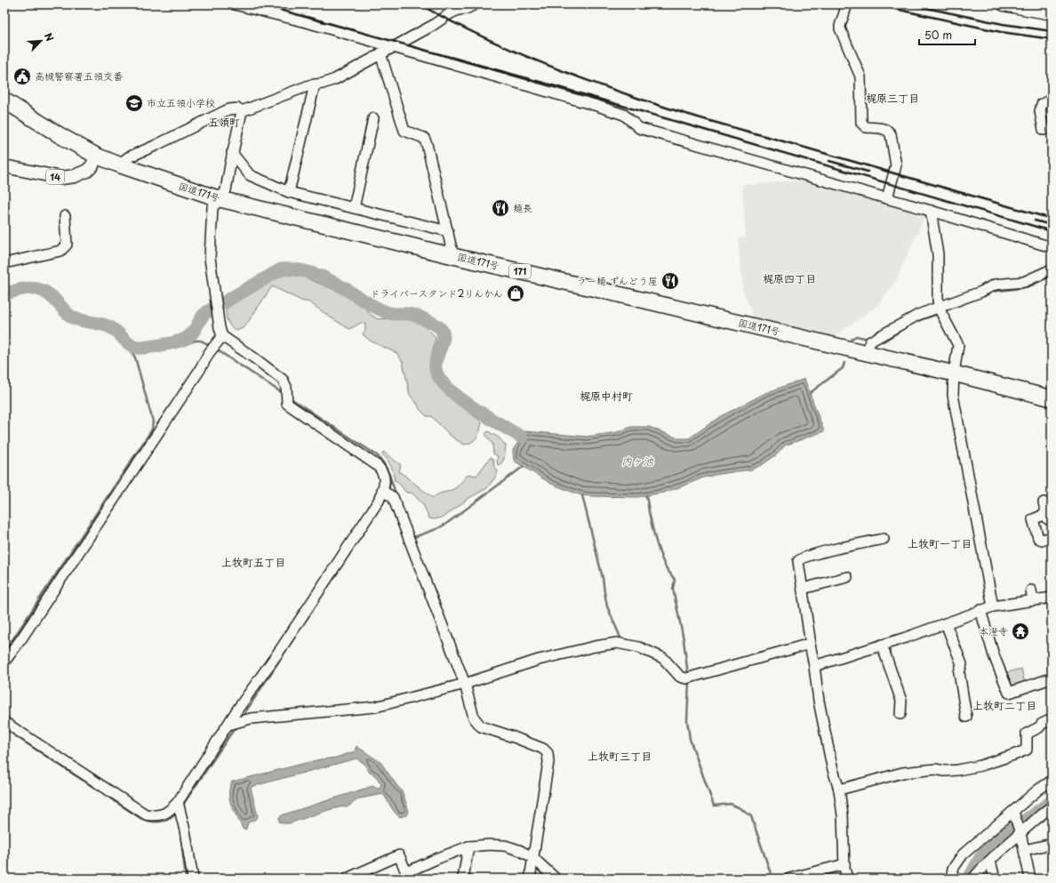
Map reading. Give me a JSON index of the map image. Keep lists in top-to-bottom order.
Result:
{
  "streets": {
    "highway": ["国道171号", "171"],
    "main road": ["14"]
  },
  "crossings": [
    ["14", "国道171号"]
  ],
  "districts": [
    "梶原三丁目",
    "五領町",
    "梶原四丁目",
    "梶原中村町",
    "上牧町一丁目",
    "上牧町五丁目",
    "上牧町二丁目",
    "上牧町三丁目"
  ],
  "water": ["内ヶ池"],
  "places": {
    "public building": ["高槻警察署五領交番"],
    "school or university": ["市立五領小学校"],
    "restaurant": ["麺長", "ラー麺 ずんどう屋"],
    "shop": ["ドライバースタンド2りんかん"],
    "temple": ["本澄寺"]
  },
  "scale_bar": "50 m",
  "north": "top right"
}
